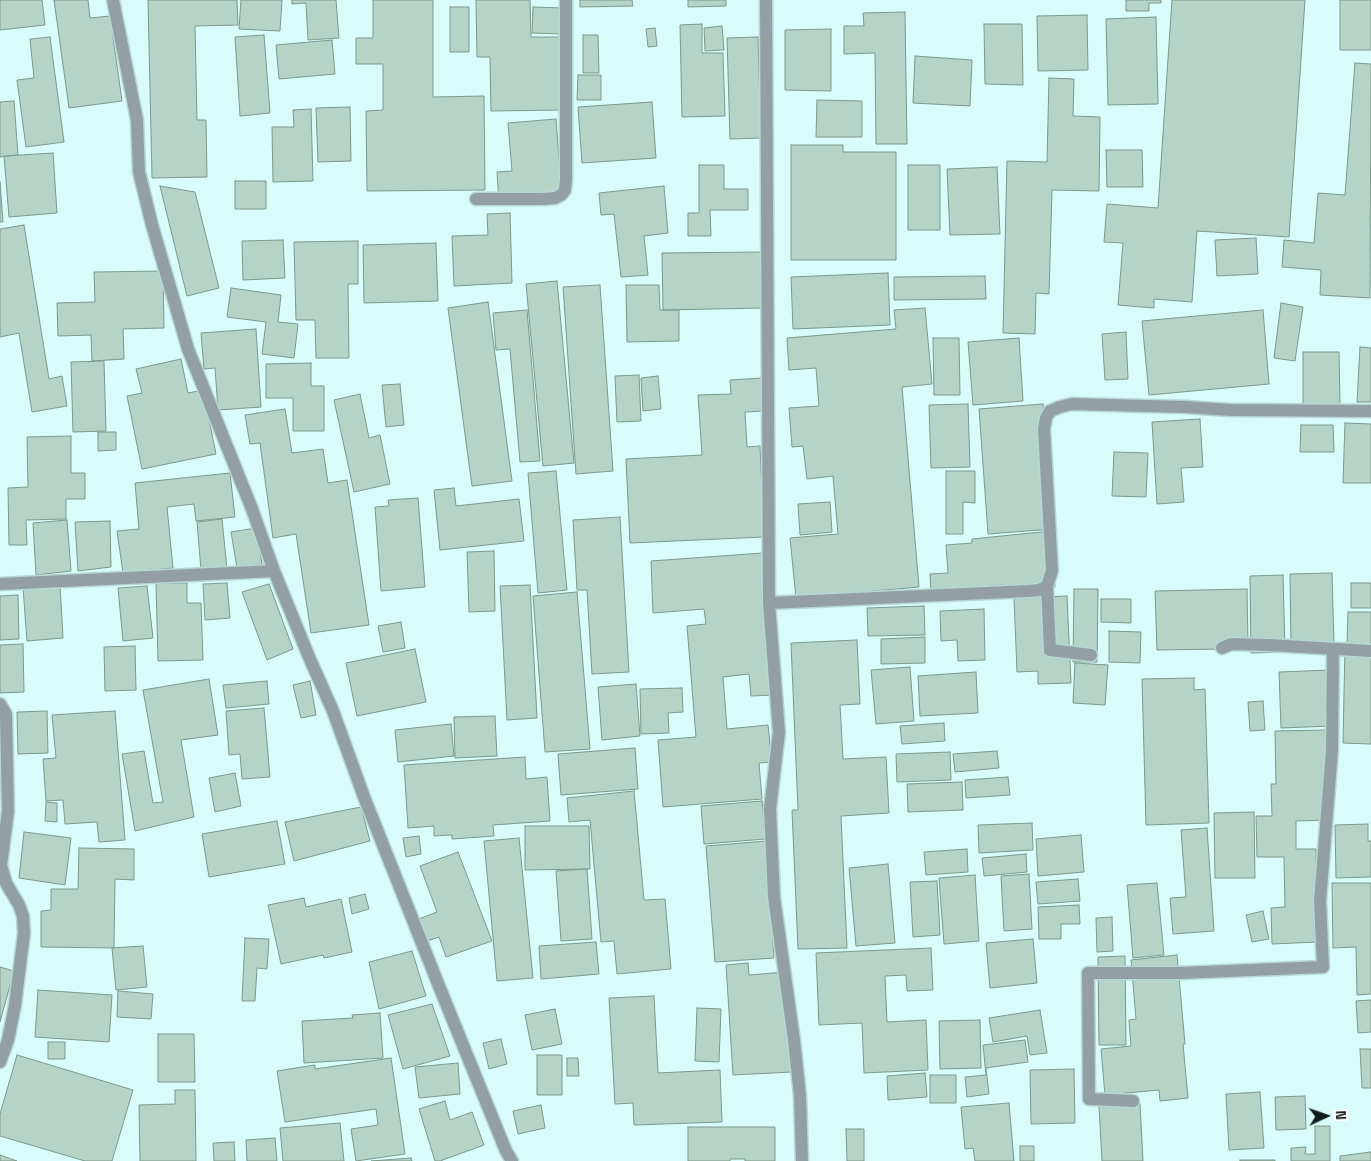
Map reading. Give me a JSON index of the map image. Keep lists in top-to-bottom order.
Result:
{
  "north": "right"
}
